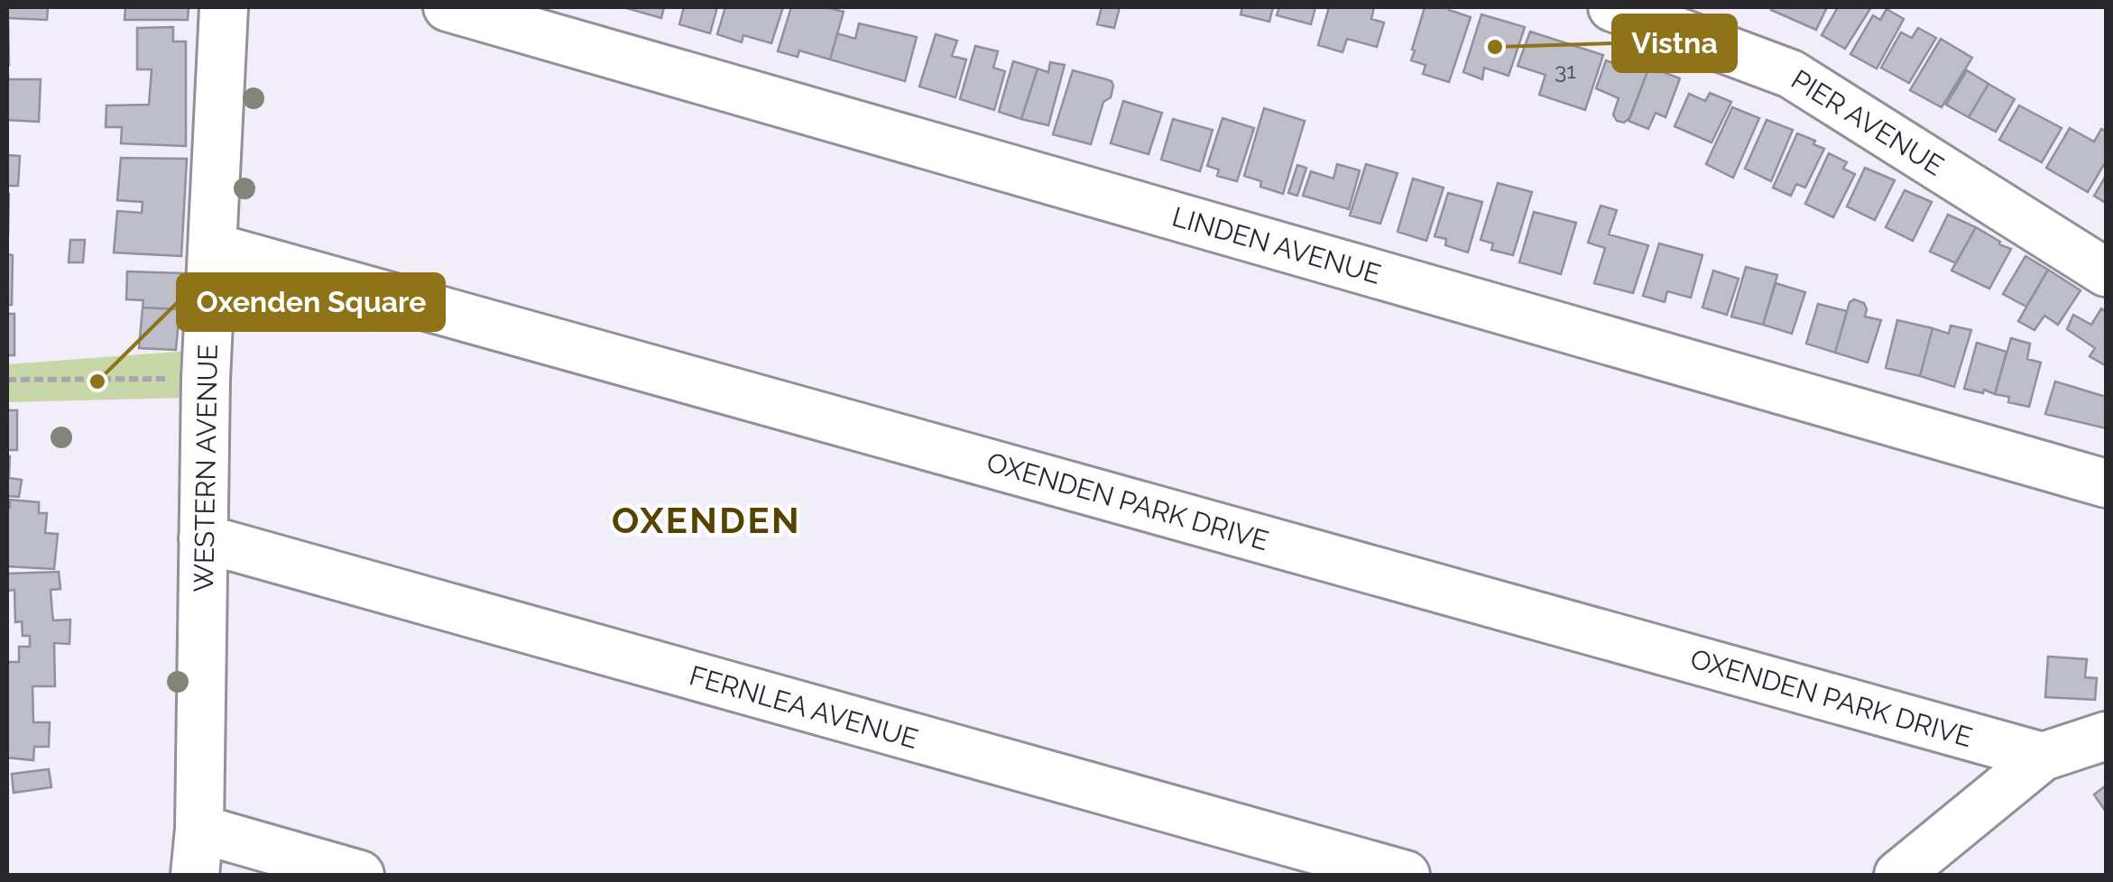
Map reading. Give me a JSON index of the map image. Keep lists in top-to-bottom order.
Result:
{
  "streets": {
    "street": [
      "PIER AVENUE",
      "LINDEN AVENUE",
      "WESTERN AVENUE",
      "OXENDEN PARK DRIVE",
      "FERNLEA AVENUE"
    ]
  },
  "crossings": [
    ["WESTERN AVENUE", "OXENDEN PARK DRIVE"],
    ["WESTERN AVENUE", "FERNLEA AVENUE"]
  ],
  "districts": ["OXENDEN"],
  "places": ["Vistna", "Oxenden Square"],
  "house_numbers": ["31"]
}
